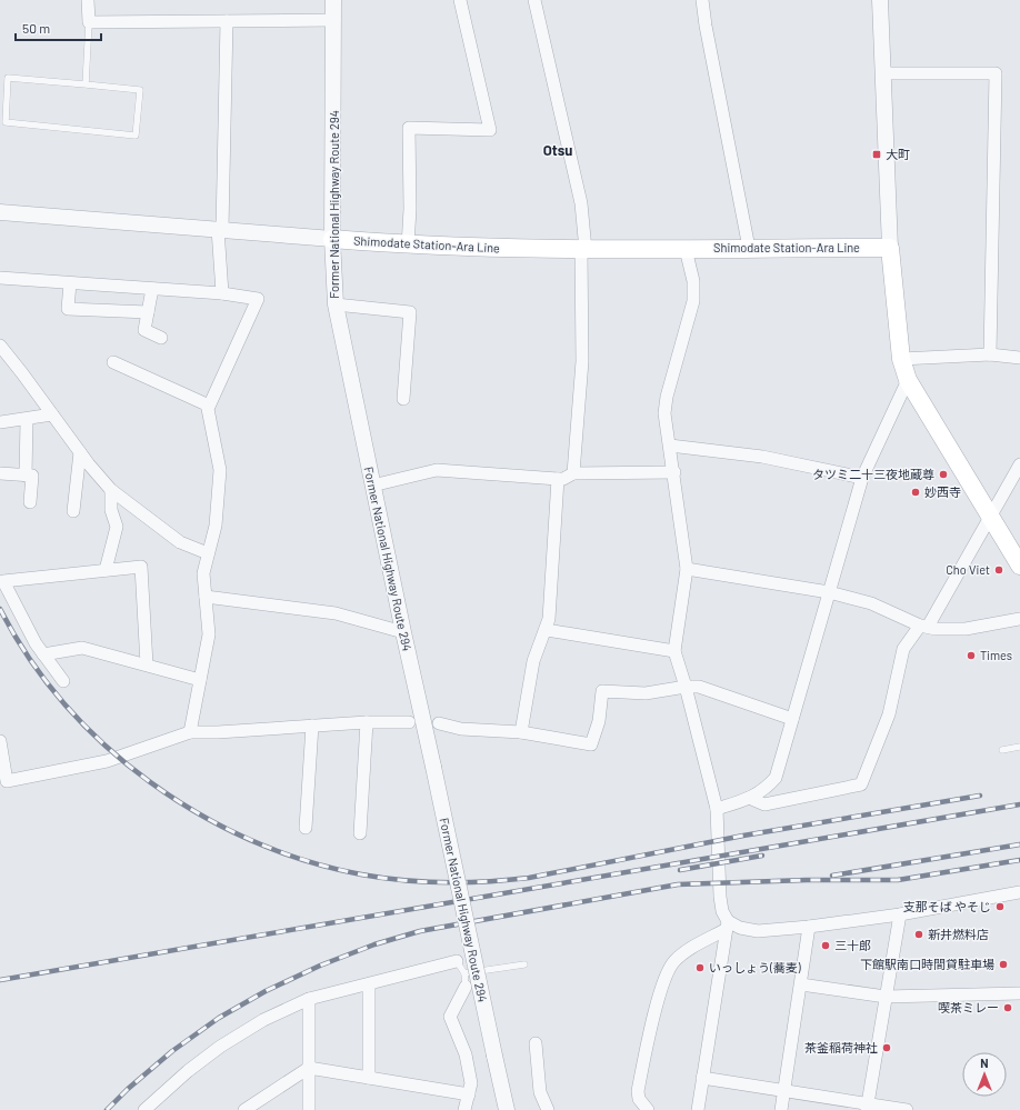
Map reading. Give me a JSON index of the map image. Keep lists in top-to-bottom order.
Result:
{
  "streets": {
    "main road": ["Shimodate Station-Ara Line"],
    "street": ["Former National Highway Route 294"]
  },
  "crossings": [
    ["Former National Highway Route 294", "Shimodate Station-Ara Line"]
  ],
  "districts": ["Otsu"],
  "places": {
    "transit": ["大町"],
    "other": [
      "タツミ二十三夜地蔵尊",
      "妙西寺",
      "Cho Viet",
      "Times",
      "支那そば やそじ",
      "新井燃料店",
      "三十郎",
      "下館駅南口時間貸駐車場",
      "いっしょう(蕎麦)",
      "喫茶ミレー",
      "茶釜稲荷神社"
    ]
  },
  "scale_bar": "50 m",
  "north": "top"
}
